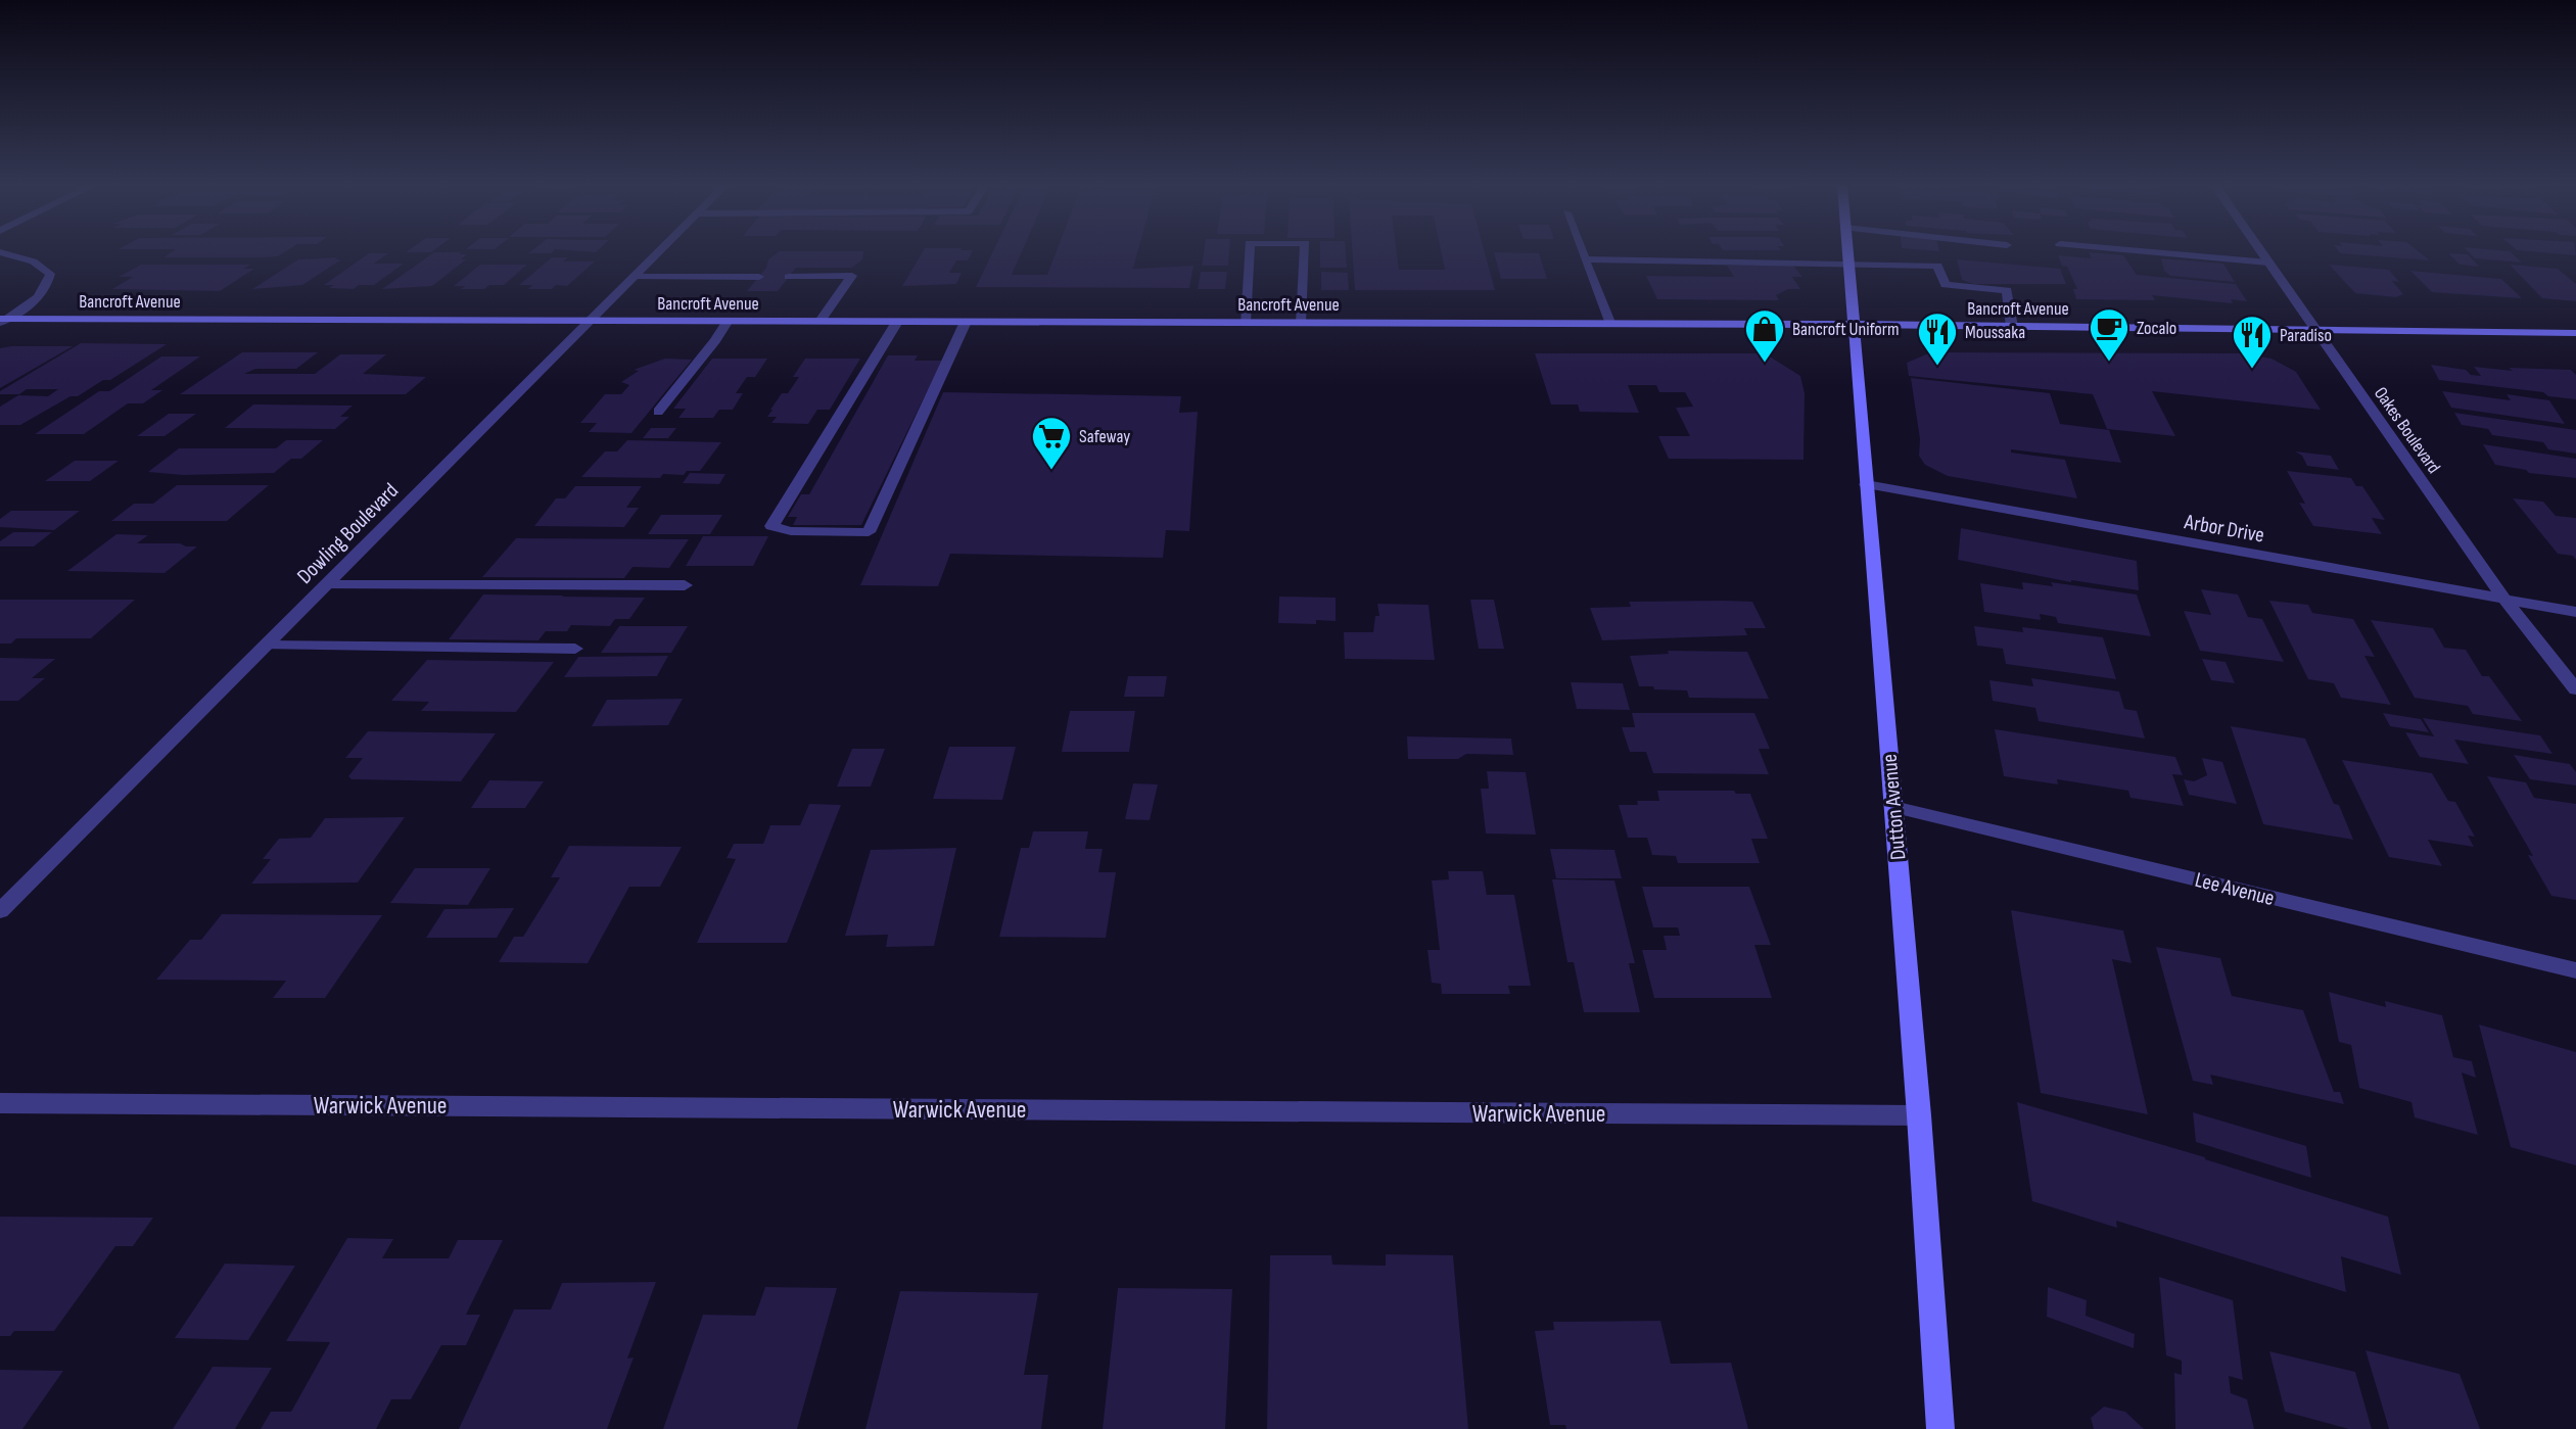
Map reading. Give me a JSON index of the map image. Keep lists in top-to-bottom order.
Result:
{
  "streets": {
    "main road": ["Bancroft Avenue", "Dutton Avenue"],
    "street": [
      "Oakes Boulevard",
      "Arbor Drive",
      "Dowling Boulevard",
      "Lee Avenue",
      "Warwick Avenue"
    ]
  },
  "crossings": [
    ["Bancroft Avenue", "Oakes Boulevard"],
    ["Bancroft Avenue", "Dowling Boulevard"],
    ["Bancroft Avenue", "Dutton Avenue"],
    ["Oakes Boulevard", "Arbor Drive"],
    ["Arbor Drive", "Dutton Avenue"],
    ["Dutton Avenue", "Lee Avenue"],
    ["Dutton Avenue", "Warwick Avenue"]
  ],
  "places": {
    "cafe": ["Zocalo"],
    "shop": ["Bancroft Uniform"],
    "restaurant": ["Moussaka", "Paradiso"],
    "supermarket": ["Safeway"]
  }
}
